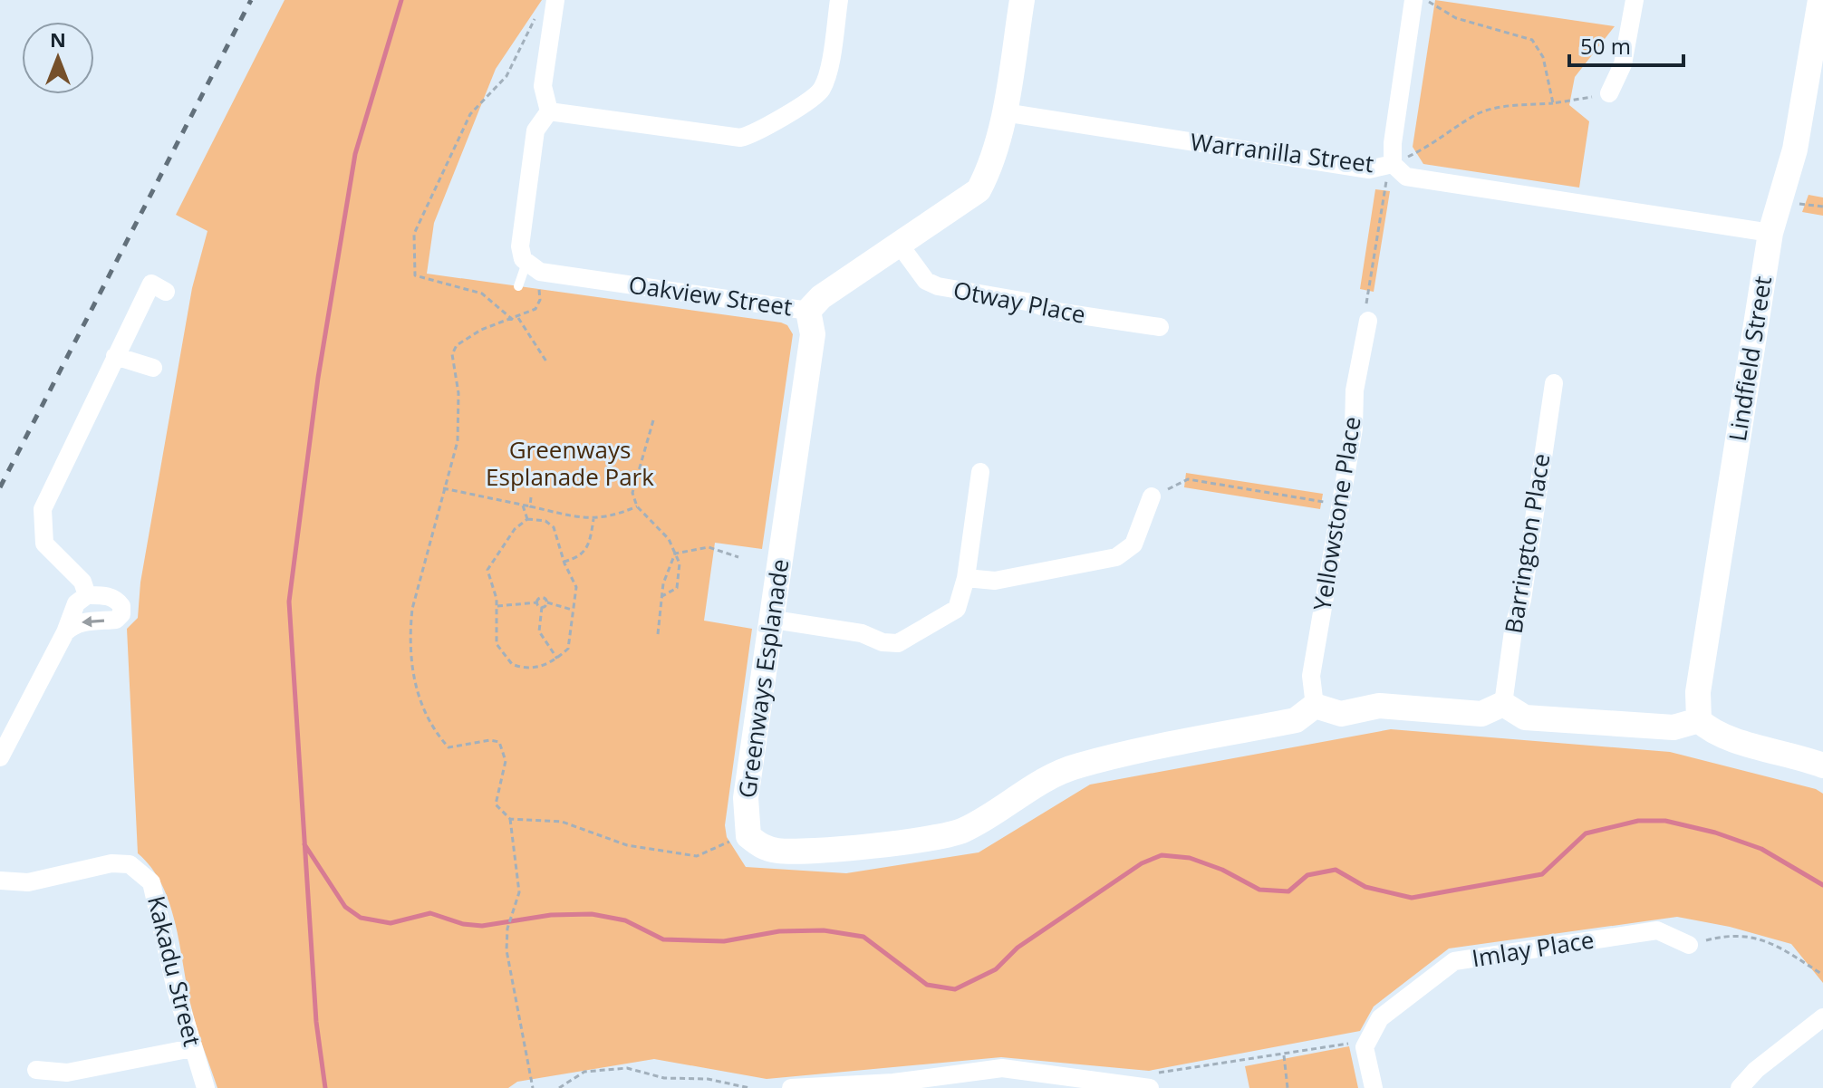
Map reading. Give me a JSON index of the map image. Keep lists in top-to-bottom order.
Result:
{
  "streets": {
    "street": [
      "Warranilla Street",
      "Oakview Street",
      "Otway Place",
      "Lindfield Street",
      "Yellowstone Place",
      "Barrington Place",
      "Greenways Esplanade",
      "Imlay Place",
      "Kakadu Street"
    ]
  },
  "crossings": [
    ["Warranilla Street", "Oakview Street"],
    ["Warranilla Street", "Lindfield Street"],
    ["Oakview Street", "Otway Place"],
    ["Oakview Street", "Greenways Esplanade"]
  ],
  "parks": ["Greenways Esplanade Park"],
  "scale_bar": "50 m",
  "north": "top"
}
